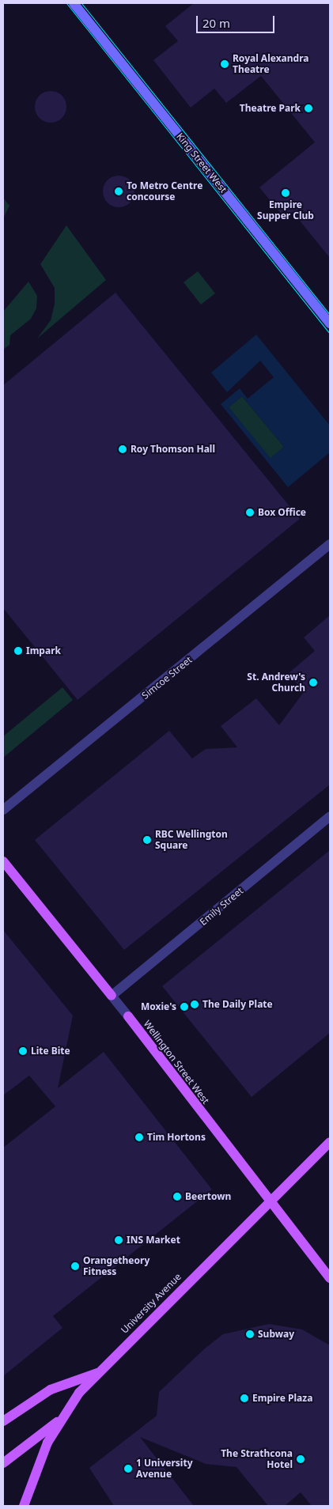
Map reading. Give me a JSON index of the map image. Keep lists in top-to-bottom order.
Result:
{
  "streets": {
    "main road": ["King Street West", "Wellington Street West", "University Avenue"],
    "street": ["Simcoe Street", "Emily Street"]
  },
  "crossings": [
    ["Emily Street", "Wellington Street West"],
    ["Wellington Street West", "University Avenue"]
  ],
  "places": [
    "Royal Alexandra Theatre",
    "Theatre Park",
    "To Metro Centre concourse",
    "Empire Supper Club",
    "Roy Thomson Hall",
    "Box Office",
    "Impark",
    "St. Andrew's Church",
    "RBC Wellington Square",
    "The Daily Plate",
    "Moxie's",
    "Lite Bite",
    "Tim Hortons",
    "Beertown",
    "INS Market",
    "Orangetheory Fitness",
    "Subway",
    "Empire Plaza",
    "The Strathcona Hotel",
    "1 University Avenue"
  ],
  "scale_bar": "20 m"
}
